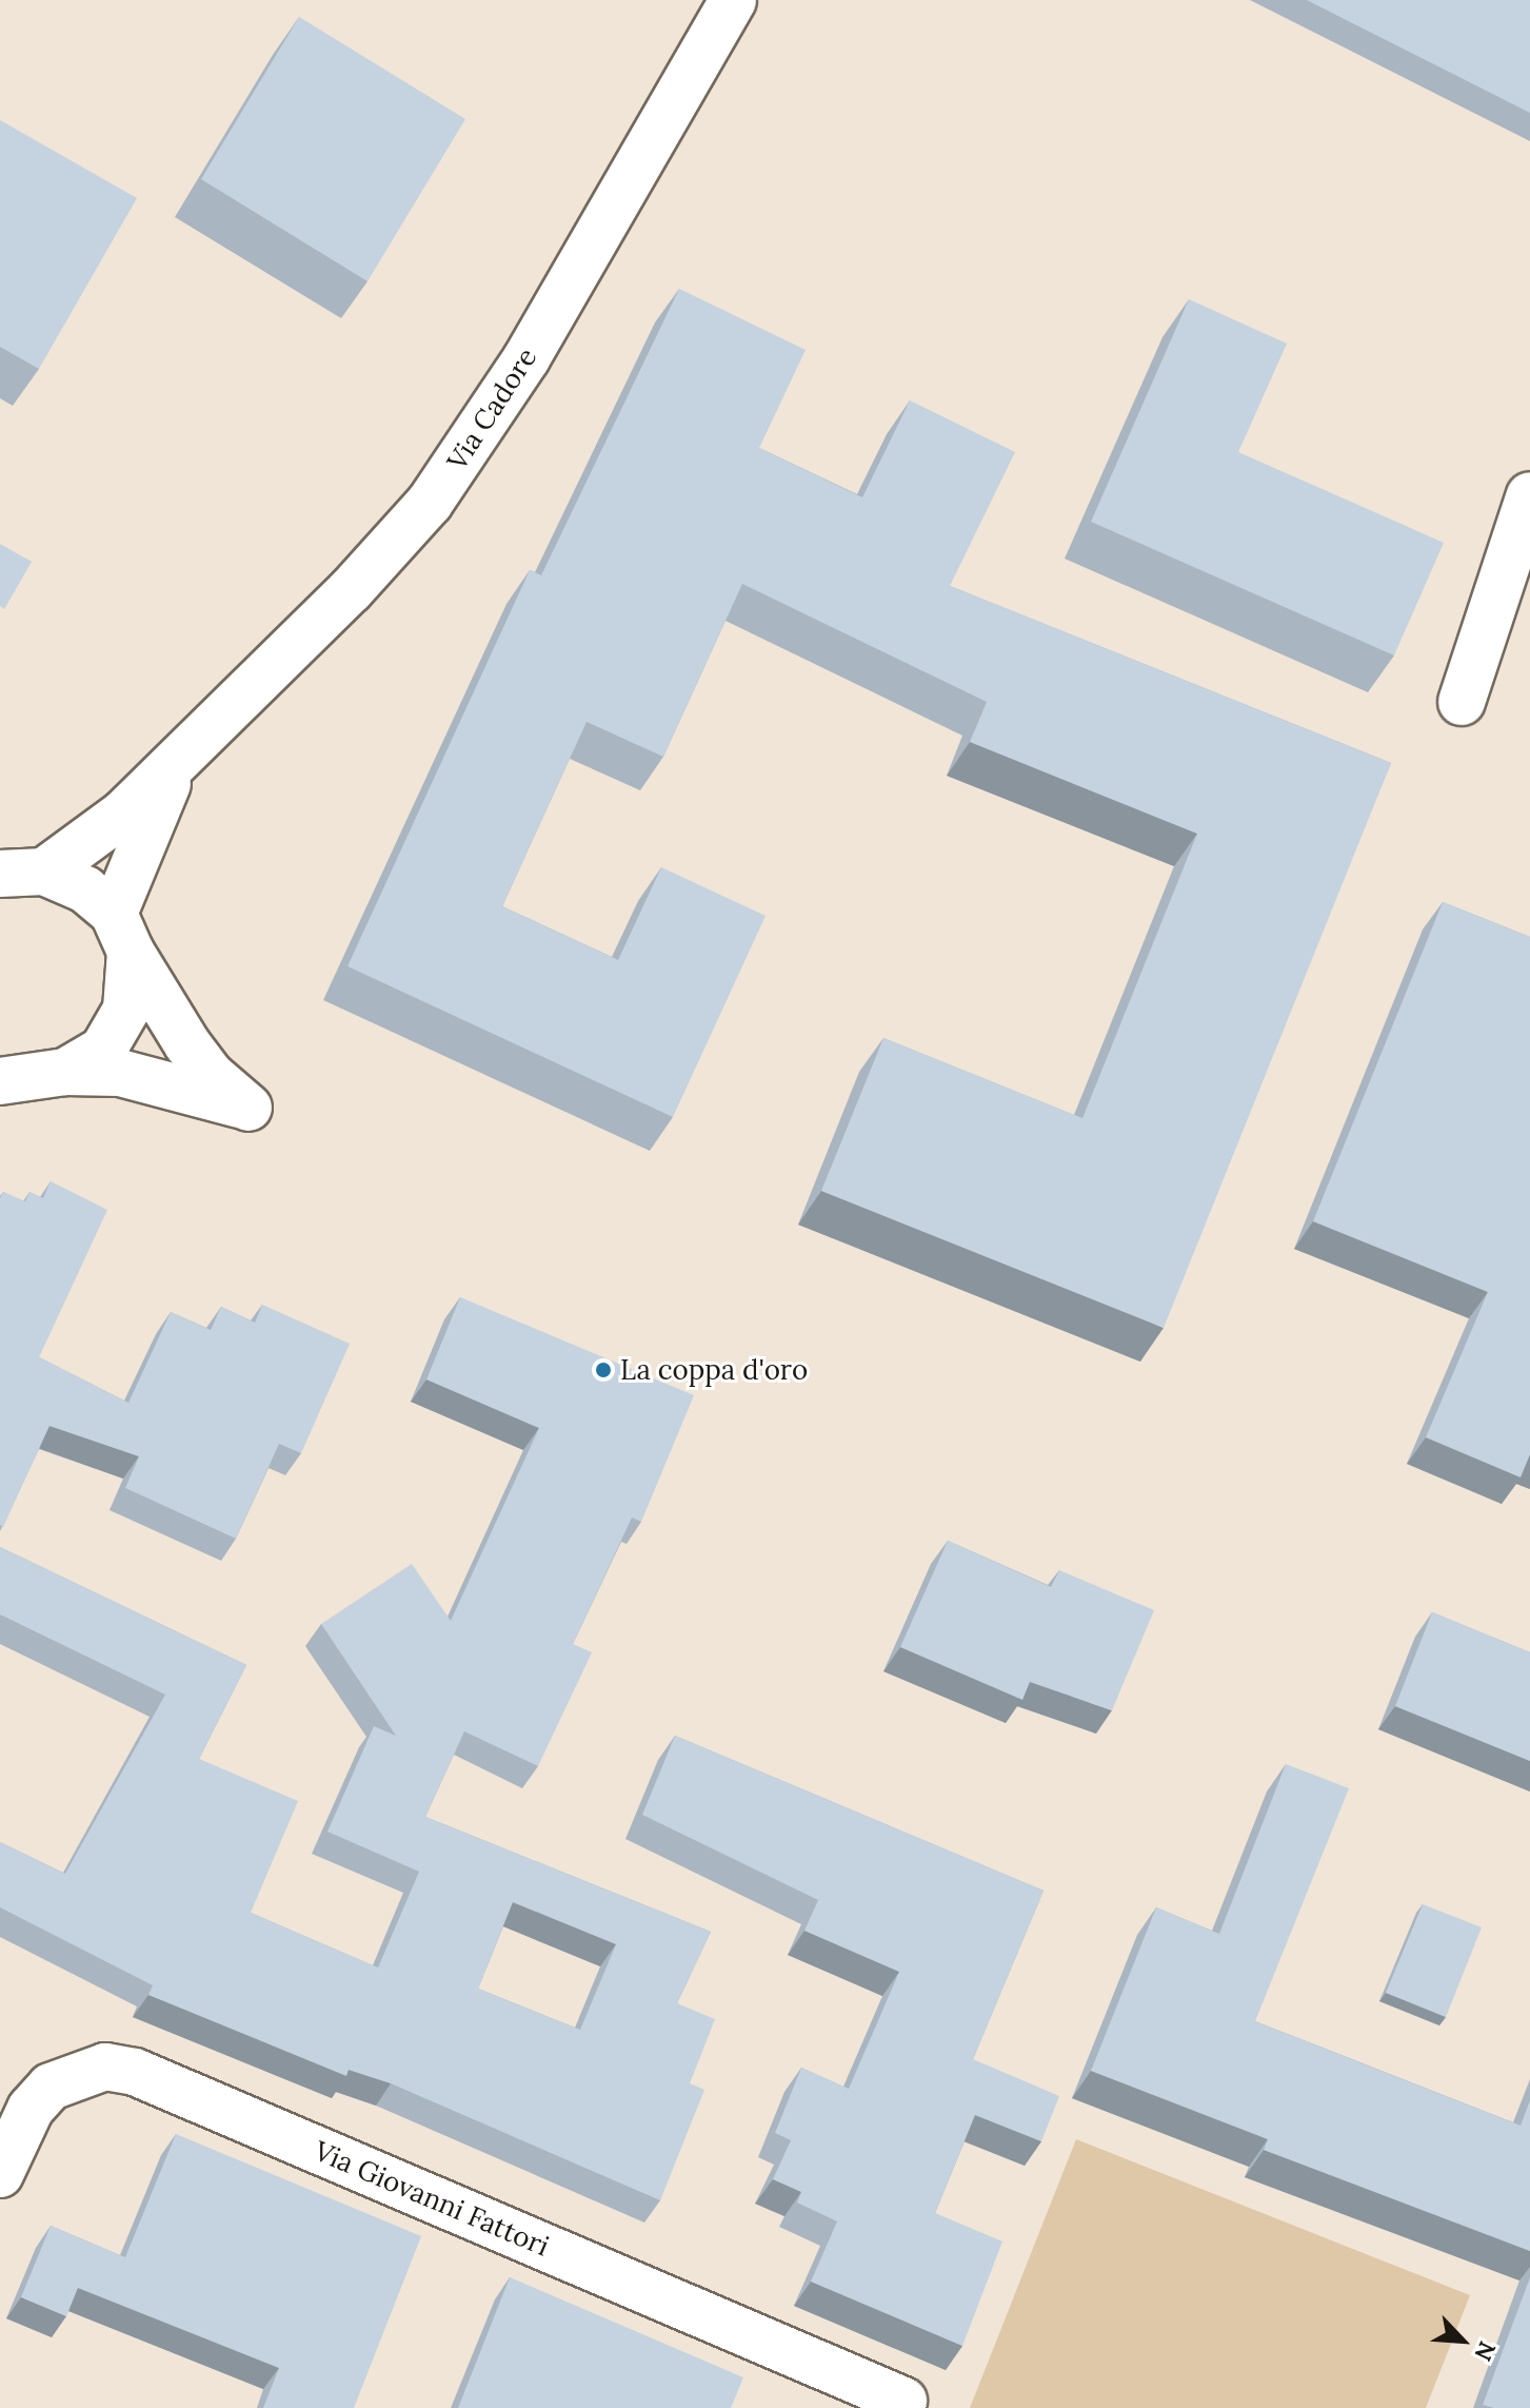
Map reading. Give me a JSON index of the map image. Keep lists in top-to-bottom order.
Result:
{
  "streets": {
    "street": ["Via Cadore", "Via Giovanni Fattori"]
  },
  "places": ["La coppa d'oro"],
  "north": "bottom right"
}
